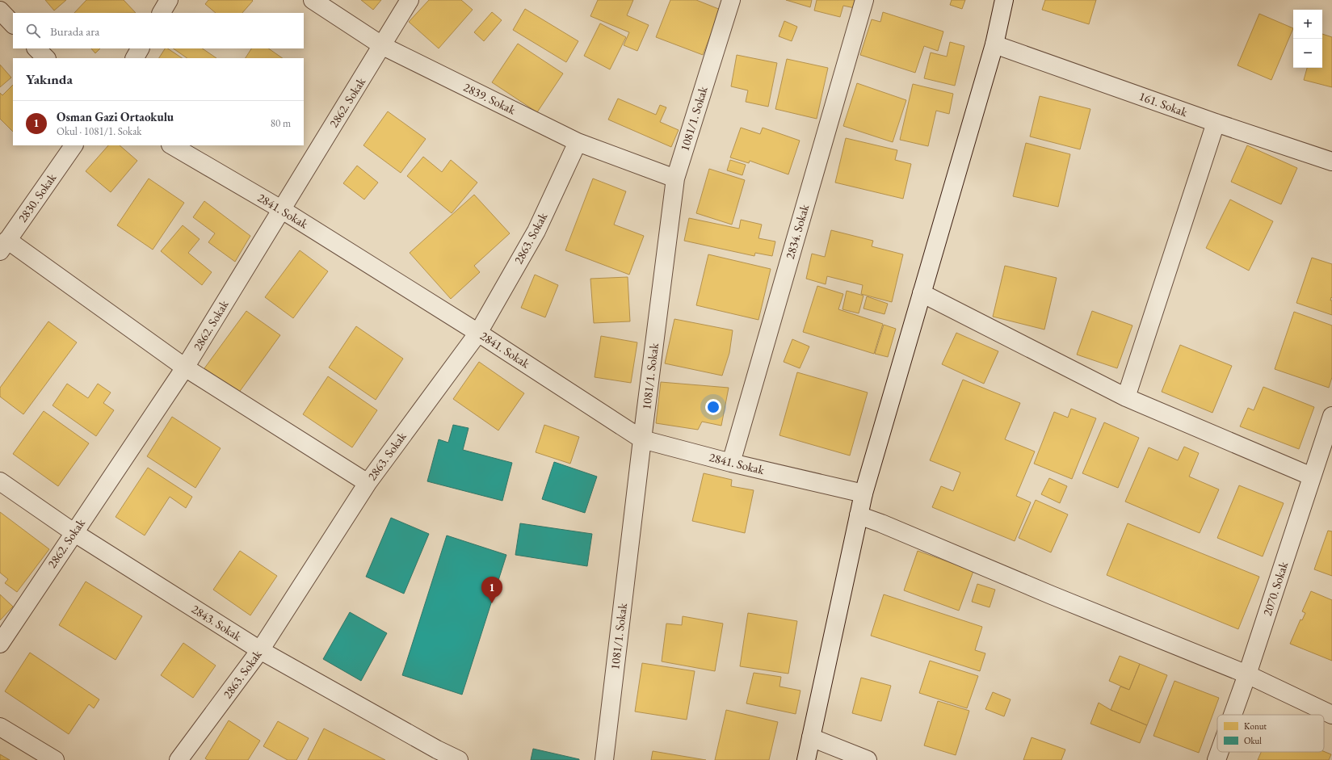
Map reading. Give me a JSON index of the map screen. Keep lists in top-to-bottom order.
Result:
{
  "streets": {
    "street": [
      "2839. Sokak",
      "2862. Sokak",
      "161. Sokak",
      "1081/1. Sokak",
      "2830. Sokak",
      "2841. Sokak",
      "2834. Sokak",
      "2863. Sokak",
      "2070. Sokak",
      "2843. Sokak"
    ]
  },
  "crossings": [
    ["2839. Sokak", "2862. Sokak"],
    ["2839. Sokak", "1081/1. Sokak"],
    ["2839. Sokak", "2863. Sokak"],
    ["2862. Sokak", "2841. Sokak"],
    ["2862. Sokak", "2843. Sokak"],
    ["1081/1. Sokak", "2841. Sokak"],
    ["2841. Sokak", "2834. Sokak"],
    ["2841. Sokak", "2863. Sokak"],
    ["2863. Sokak", "2843. Sokak"]
  ],
  "legend": ["Konut", "Okul"],
  "page": {
    "map_buttons": ["+", "−"],
    "search": "Burada ara",
    "heading": "Yakında",
    "list": [
      {
        "mark": "1",
        "name": "Osman Gazi Ortaokulu",
        "note": "Okul · 1081/1. Sokak",
        "value": "80 m"
      }
    ],
    "pins": "1"
  }
}
